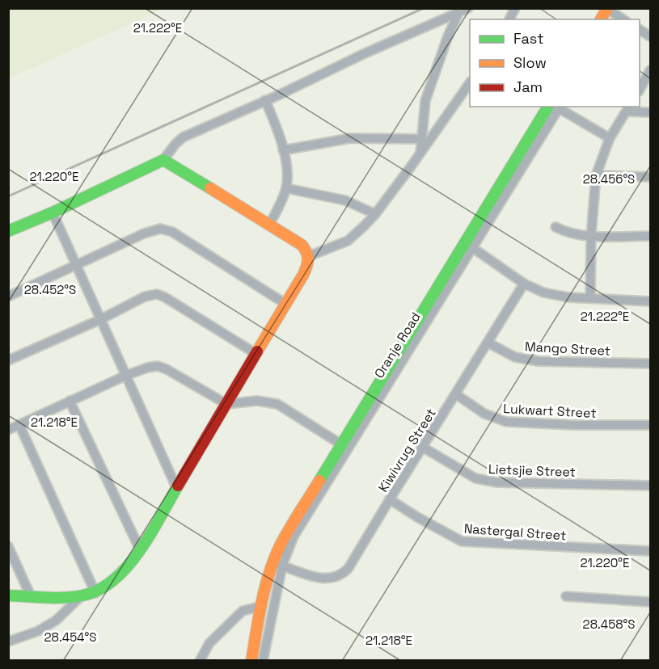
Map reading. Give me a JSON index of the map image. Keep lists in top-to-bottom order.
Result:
{
  "streets": {
    "street": [
      "Oranje Road",
      "Mango Street",
      "Lukwart Street",
      "Kiwivrug Street",
      "Lietsjie Street",
      "Nastergal Street"
    ]
  },
  "crossings": [
    ["Oranje Road", "Kiwivrug Street"],
    ["Mango Street", "Kiwivrug Street"],
    ["Lukwart Street", "Kiwivrug Street"],
    ["Kiwivrug Street", "Lietsjie Street"],
    ["Kiwivrug Street", "Nastergal Street"]
  ],
  "legend": ["Fast", "Slow", "Jam"],
  "coordinates": [
    "21.222°E",
    "21.220°E",
    "28.456°S",
    "28.452°S",
    "21.218°E",
    "28.458°S",
    "28.454°S"
  ]
}
